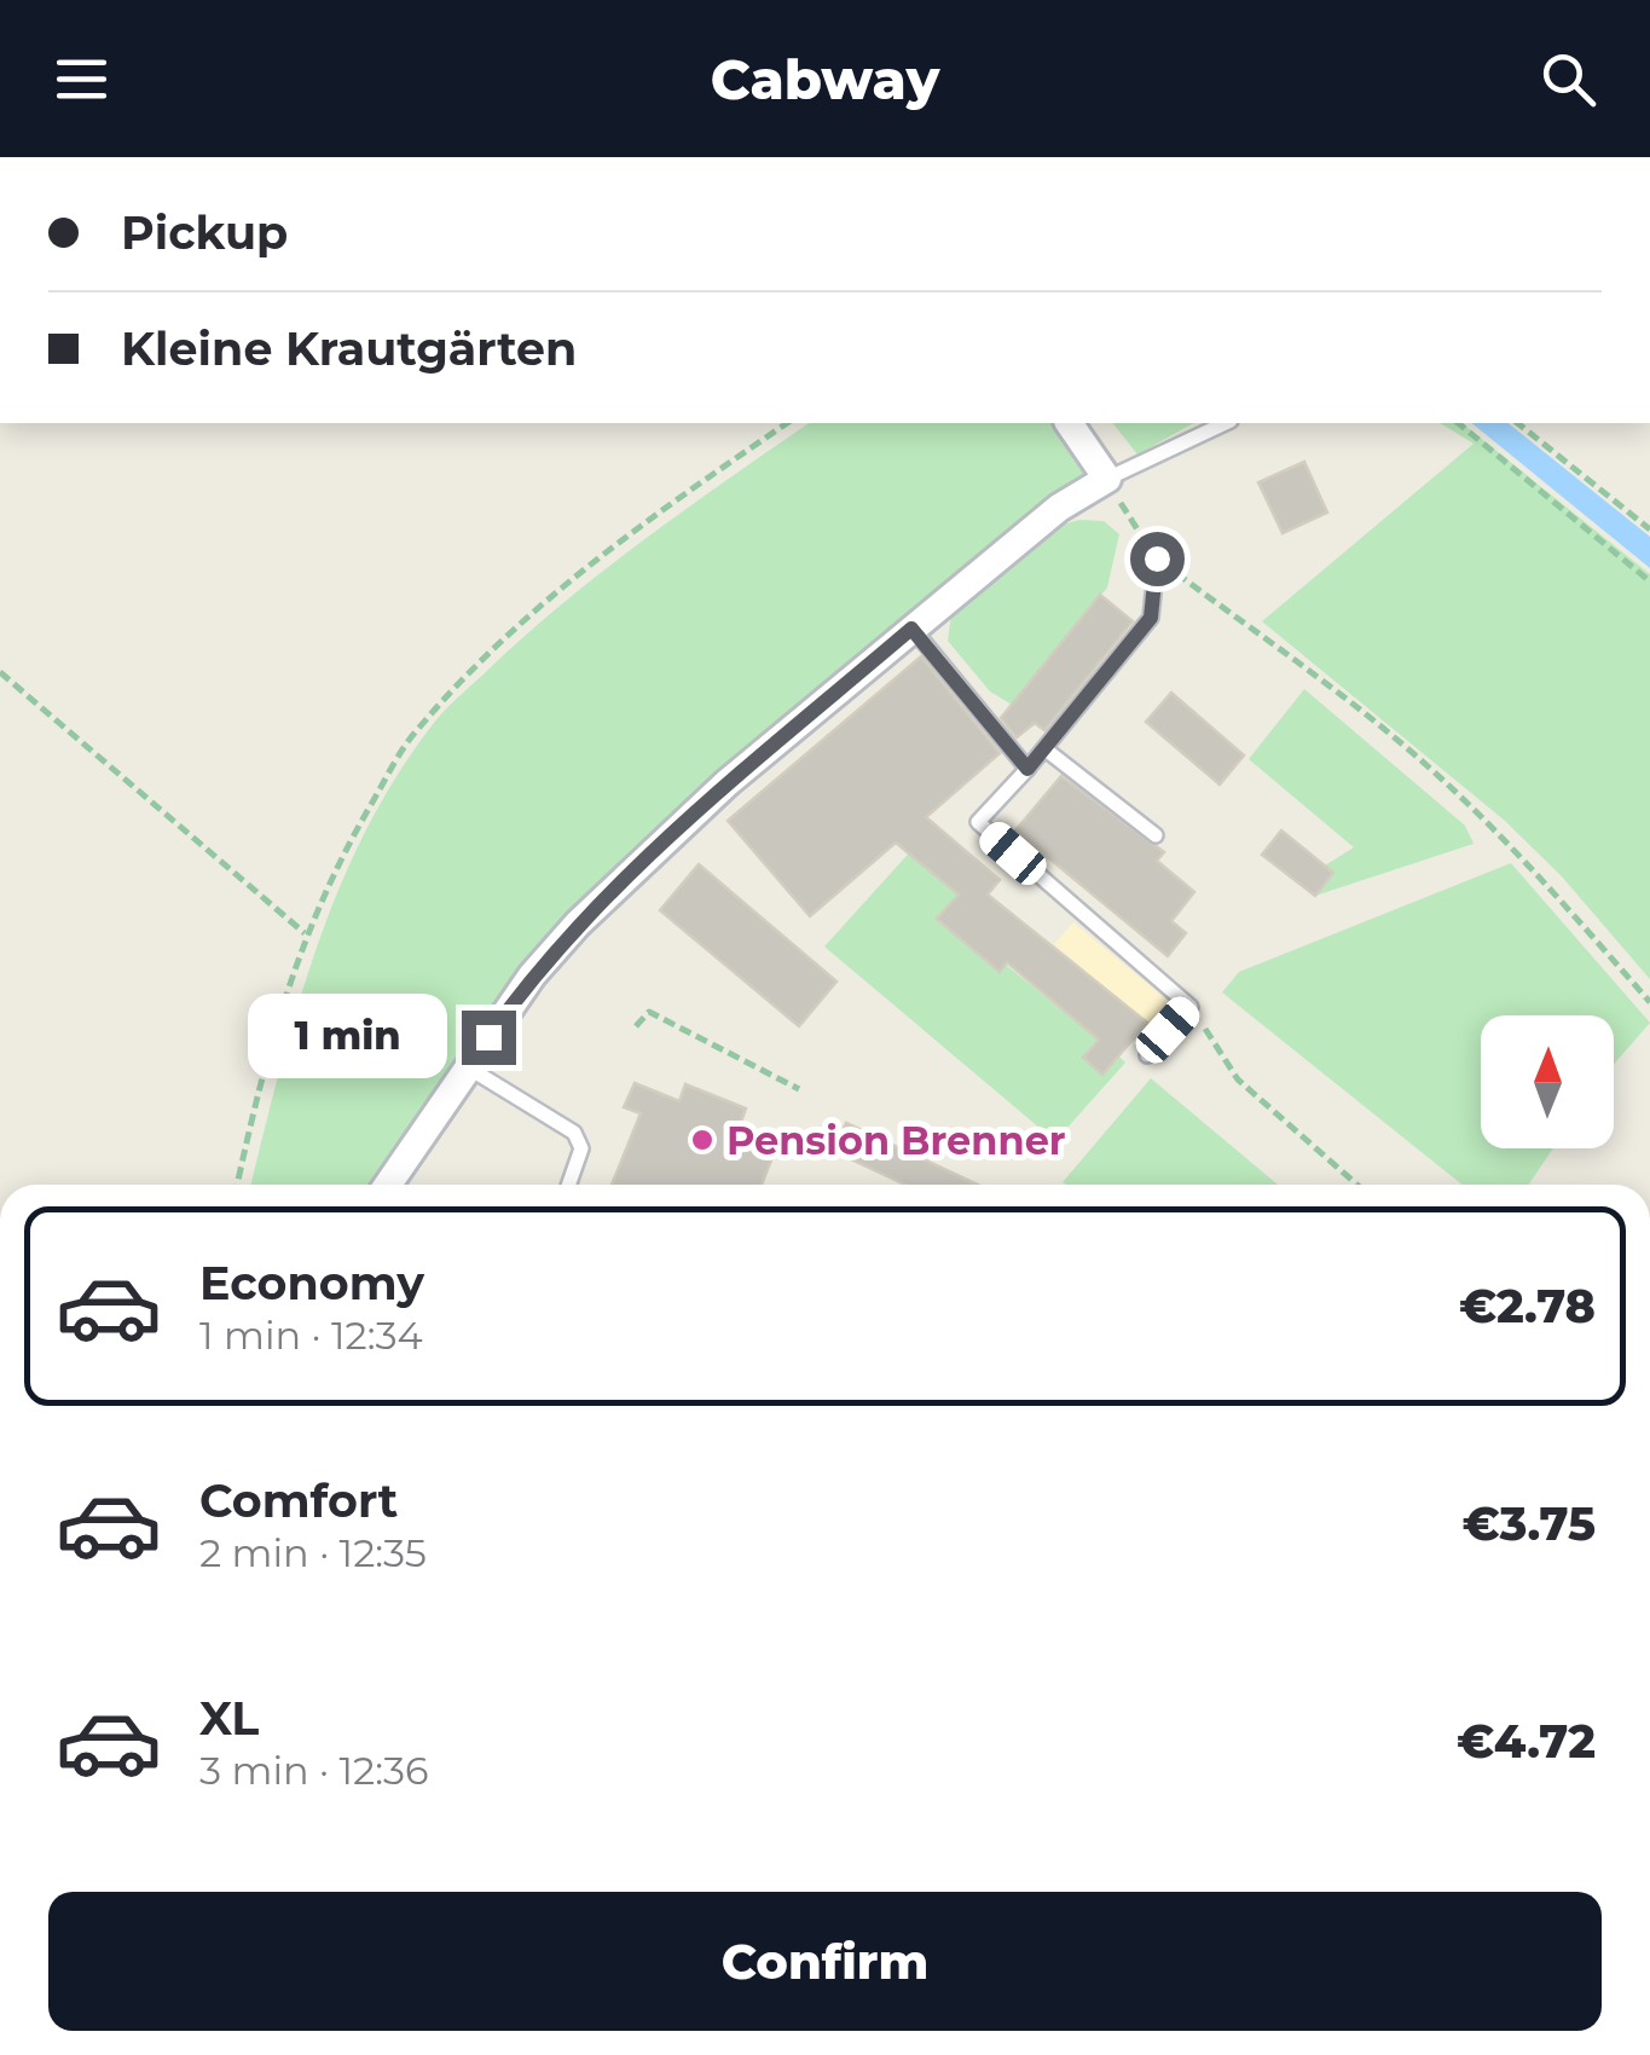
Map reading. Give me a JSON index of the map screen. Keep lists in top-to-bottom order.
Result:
{
  "places": ["Pension Brenner"],
  "north": "top",
  "page": {
    "header": "Cabway",
    "banner": ["Pickup", "Kleine Krautgärten"],
    "bubble": "1 min",
    "list": [
      {
        "name": "Economy",
        "note": "1 min · 12:34",
        "value": "€2.78"
      },
      {
        "name": "Comfort",
        "note": "2 min · 12:35",
        "value": "€3.75"
      },
      {
        "name": "XL",
        "note": "3 min · 12:36",
        "value": "€4.72"
      }
    ],
    "buttons": "Confirm"
  }
}
